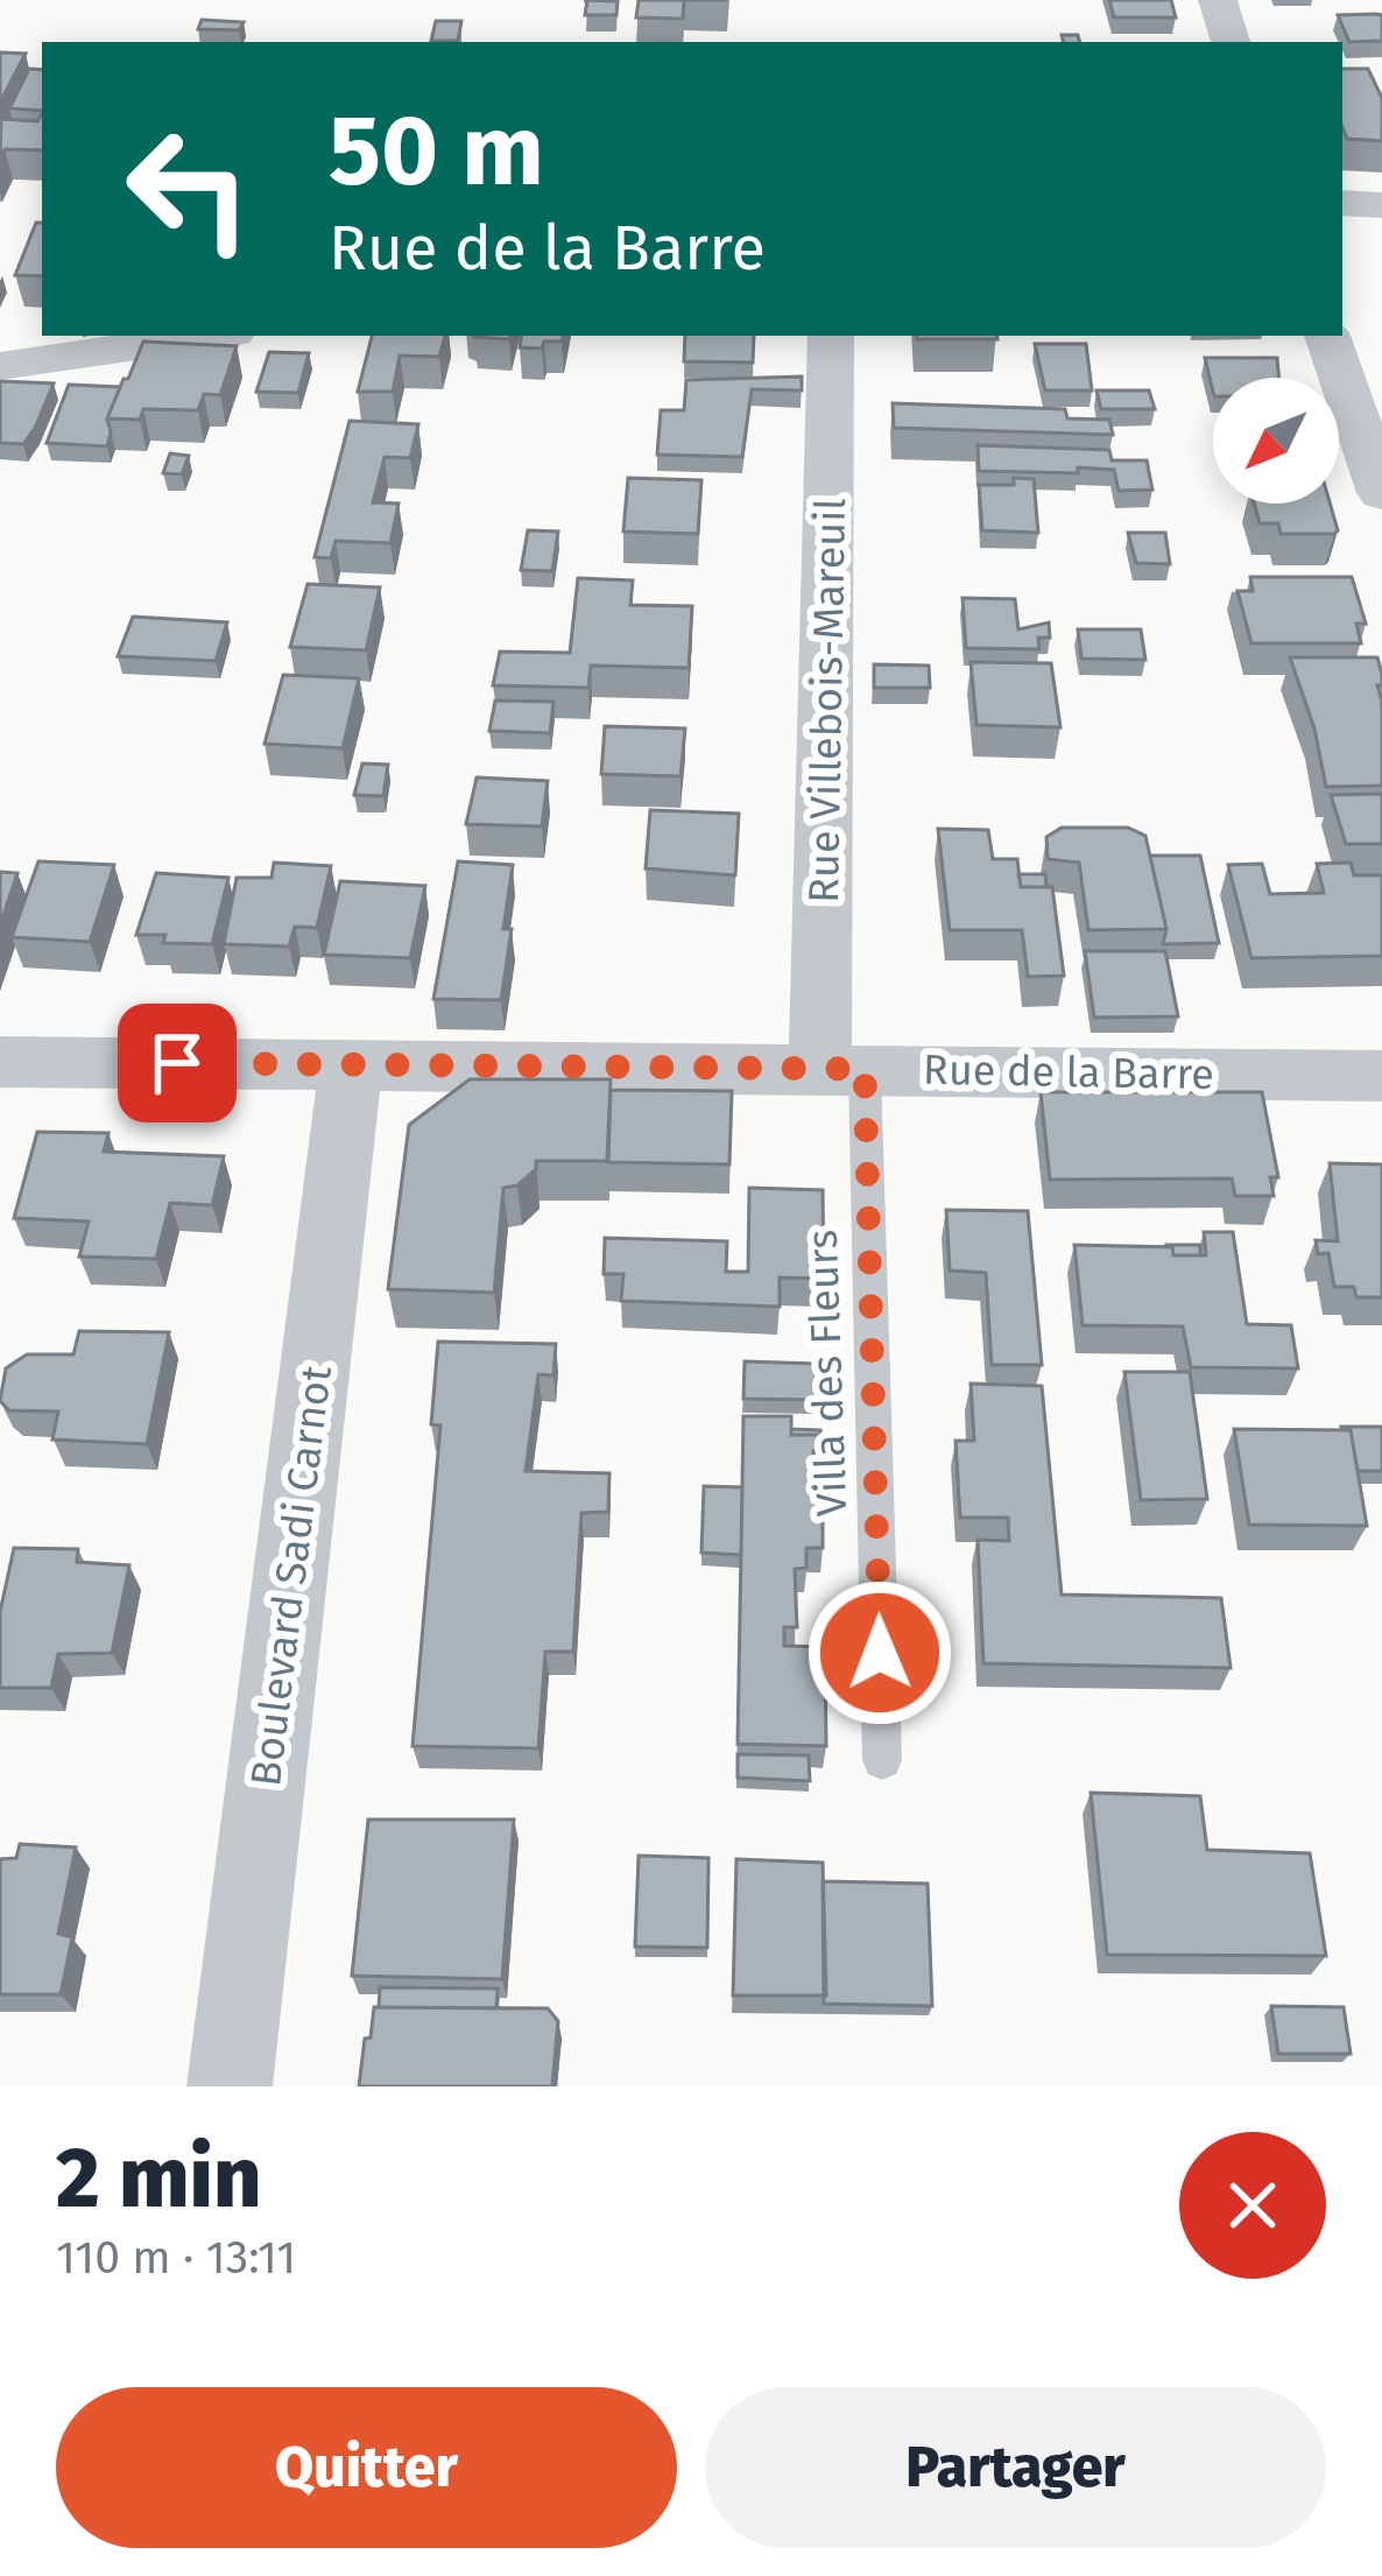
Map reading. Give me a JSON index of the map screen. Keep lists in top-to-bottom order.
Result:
{
  "streets": {
    "street": ["Rue Villebois-Mareuil", "Rue de la Barre", "Boulevard Sadi Carnot"],
    "lane": ["Villa des Fleurs"]
  },
  "crossings": [
    ["Rue Villebois-Mareuil", "Rue de la Barre"],
    ["Rue Villebois-Mareuil", "Villa des Fleurs"],
    ["Rue de la Barre", "Villa des Fleurs"],
    ["Rue de la Barre", "Boulevard Sadi Carnot"]
  ],
  "north": "bottom left",
  "page": {
    "turn": ["50 m", "Rue de la Barre"],
    "heading": ["2 min", "110 m · 13:11"],
    "buttons": ["Quitter", "Partager"]
  }
}
